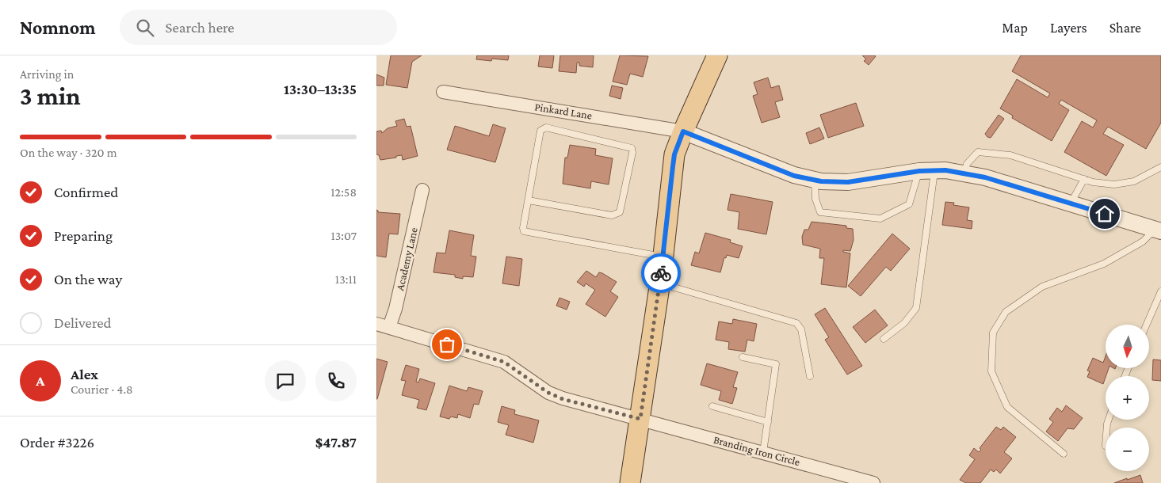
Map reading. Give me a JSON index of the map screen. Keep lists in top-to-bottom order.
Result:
{
  "streets": {
    "street": ["Pinkard Lane", "Academy Lane", "Branding Iron Circle"]
  },
  "crossings": [
    ["Academy Lane", "Branding Iron Circle"]
  ],
  "north": "bottom",
  "page": {
    "header": "Nomnom",
    "search": "Search here",
    "nav": ["Map", "Layers", "Share"],
    "heading": ["3 min", "Arriving in", "13:30–13:35"],
    "panel": [
      "Alex",
      "Courier · 4.8",
      "Order #3226",
      "$47.87"
    ],
    "bar": "On the way · 320 m",
    "list": [
      ["Confirmed", "12:58"],
      ["Preparing", "13:07"],
      ["On the way", "13:11"],
      "Delivered"
    ],
    "map_buttons": ["+", "−"],
    "round": "A"
  }
}
